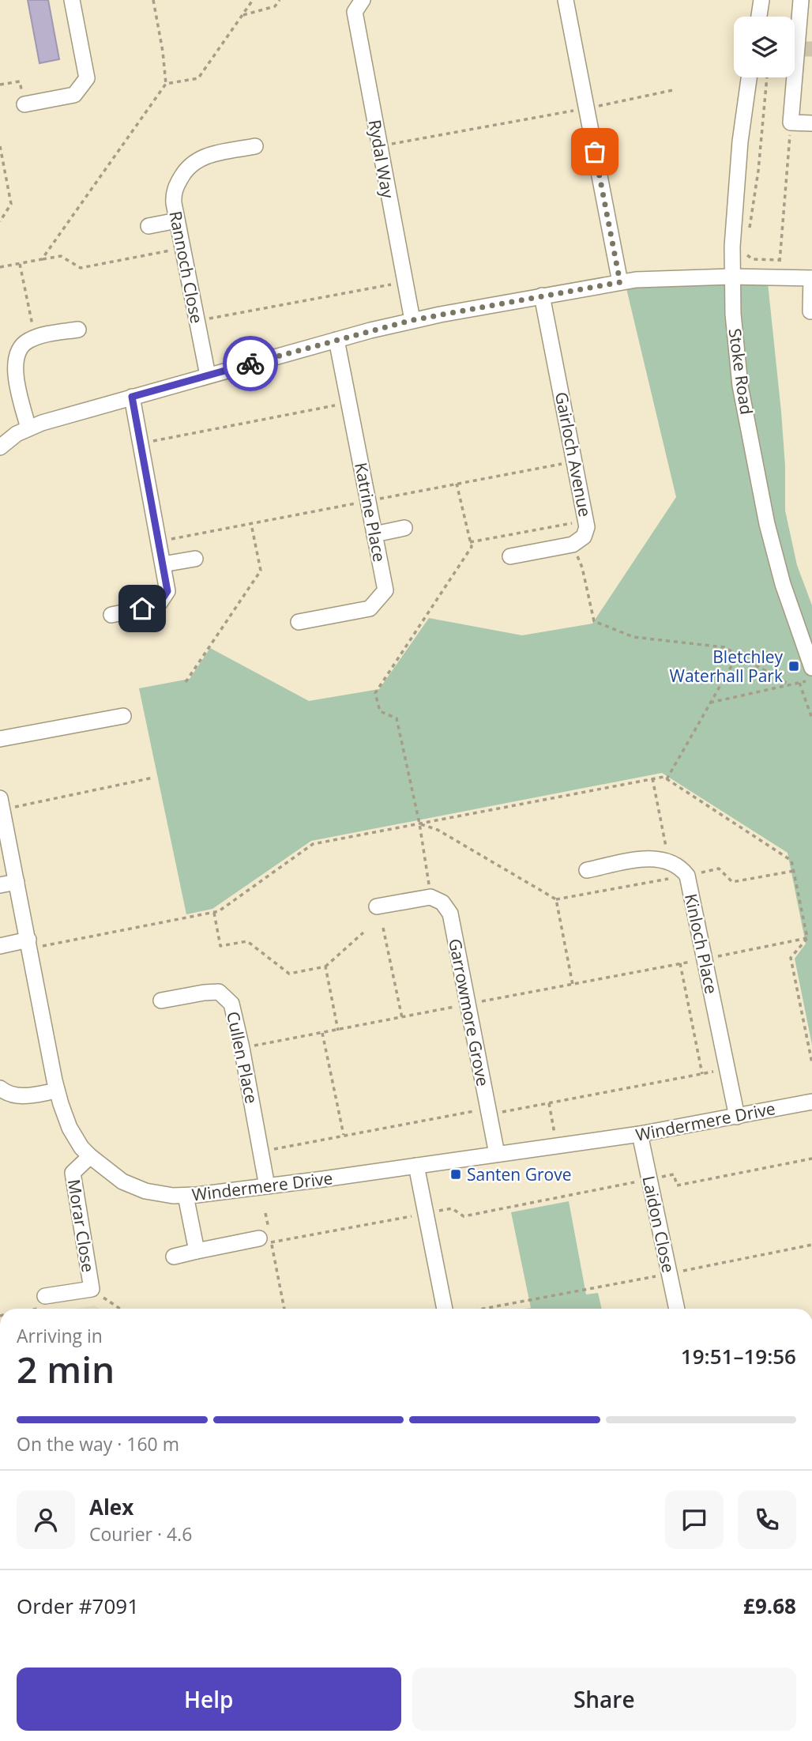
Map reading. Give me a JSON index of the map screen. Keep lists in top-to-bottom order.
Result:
{
  "streets": {
    "street": [
      "Rydal Way",
      "Rannoch Close",
      "Stoke Road",
      "Gairloch Avenue",
      "Katrine Place",
      "Kinloch Place",
      "Garrowmore Grove",
      "Cullen Place",
      "Windermere Drive",
      "Laidon Close",
      "Morar Close"
    ]
  },
  "crossings": [
    ["Kinloch Place", "Windermere Drive"],
    ["Garrowmore Grove", "Windermere Drive"],
    ["Cullen Place", "Windermere Drive"],
    ["Windermere Drive", "Laidon Close"],
    ["Windermere Drive", "Morar Close"]
  ],
  "places": {
    "transit": ["Bletchley Waterhall Park", "Santen Grove"]
  },
  "page": {
    "heading": ["2 min", "Arriving in", "19:51–19:56"],
    "panel": [
      "Alex",
      "Courier · 4.6",
      "Order #7091",
      "£9.68"
    ],
    "bar": "On the way · 160 m",
    "buttons": ["Help", "Share"]
  }
}
